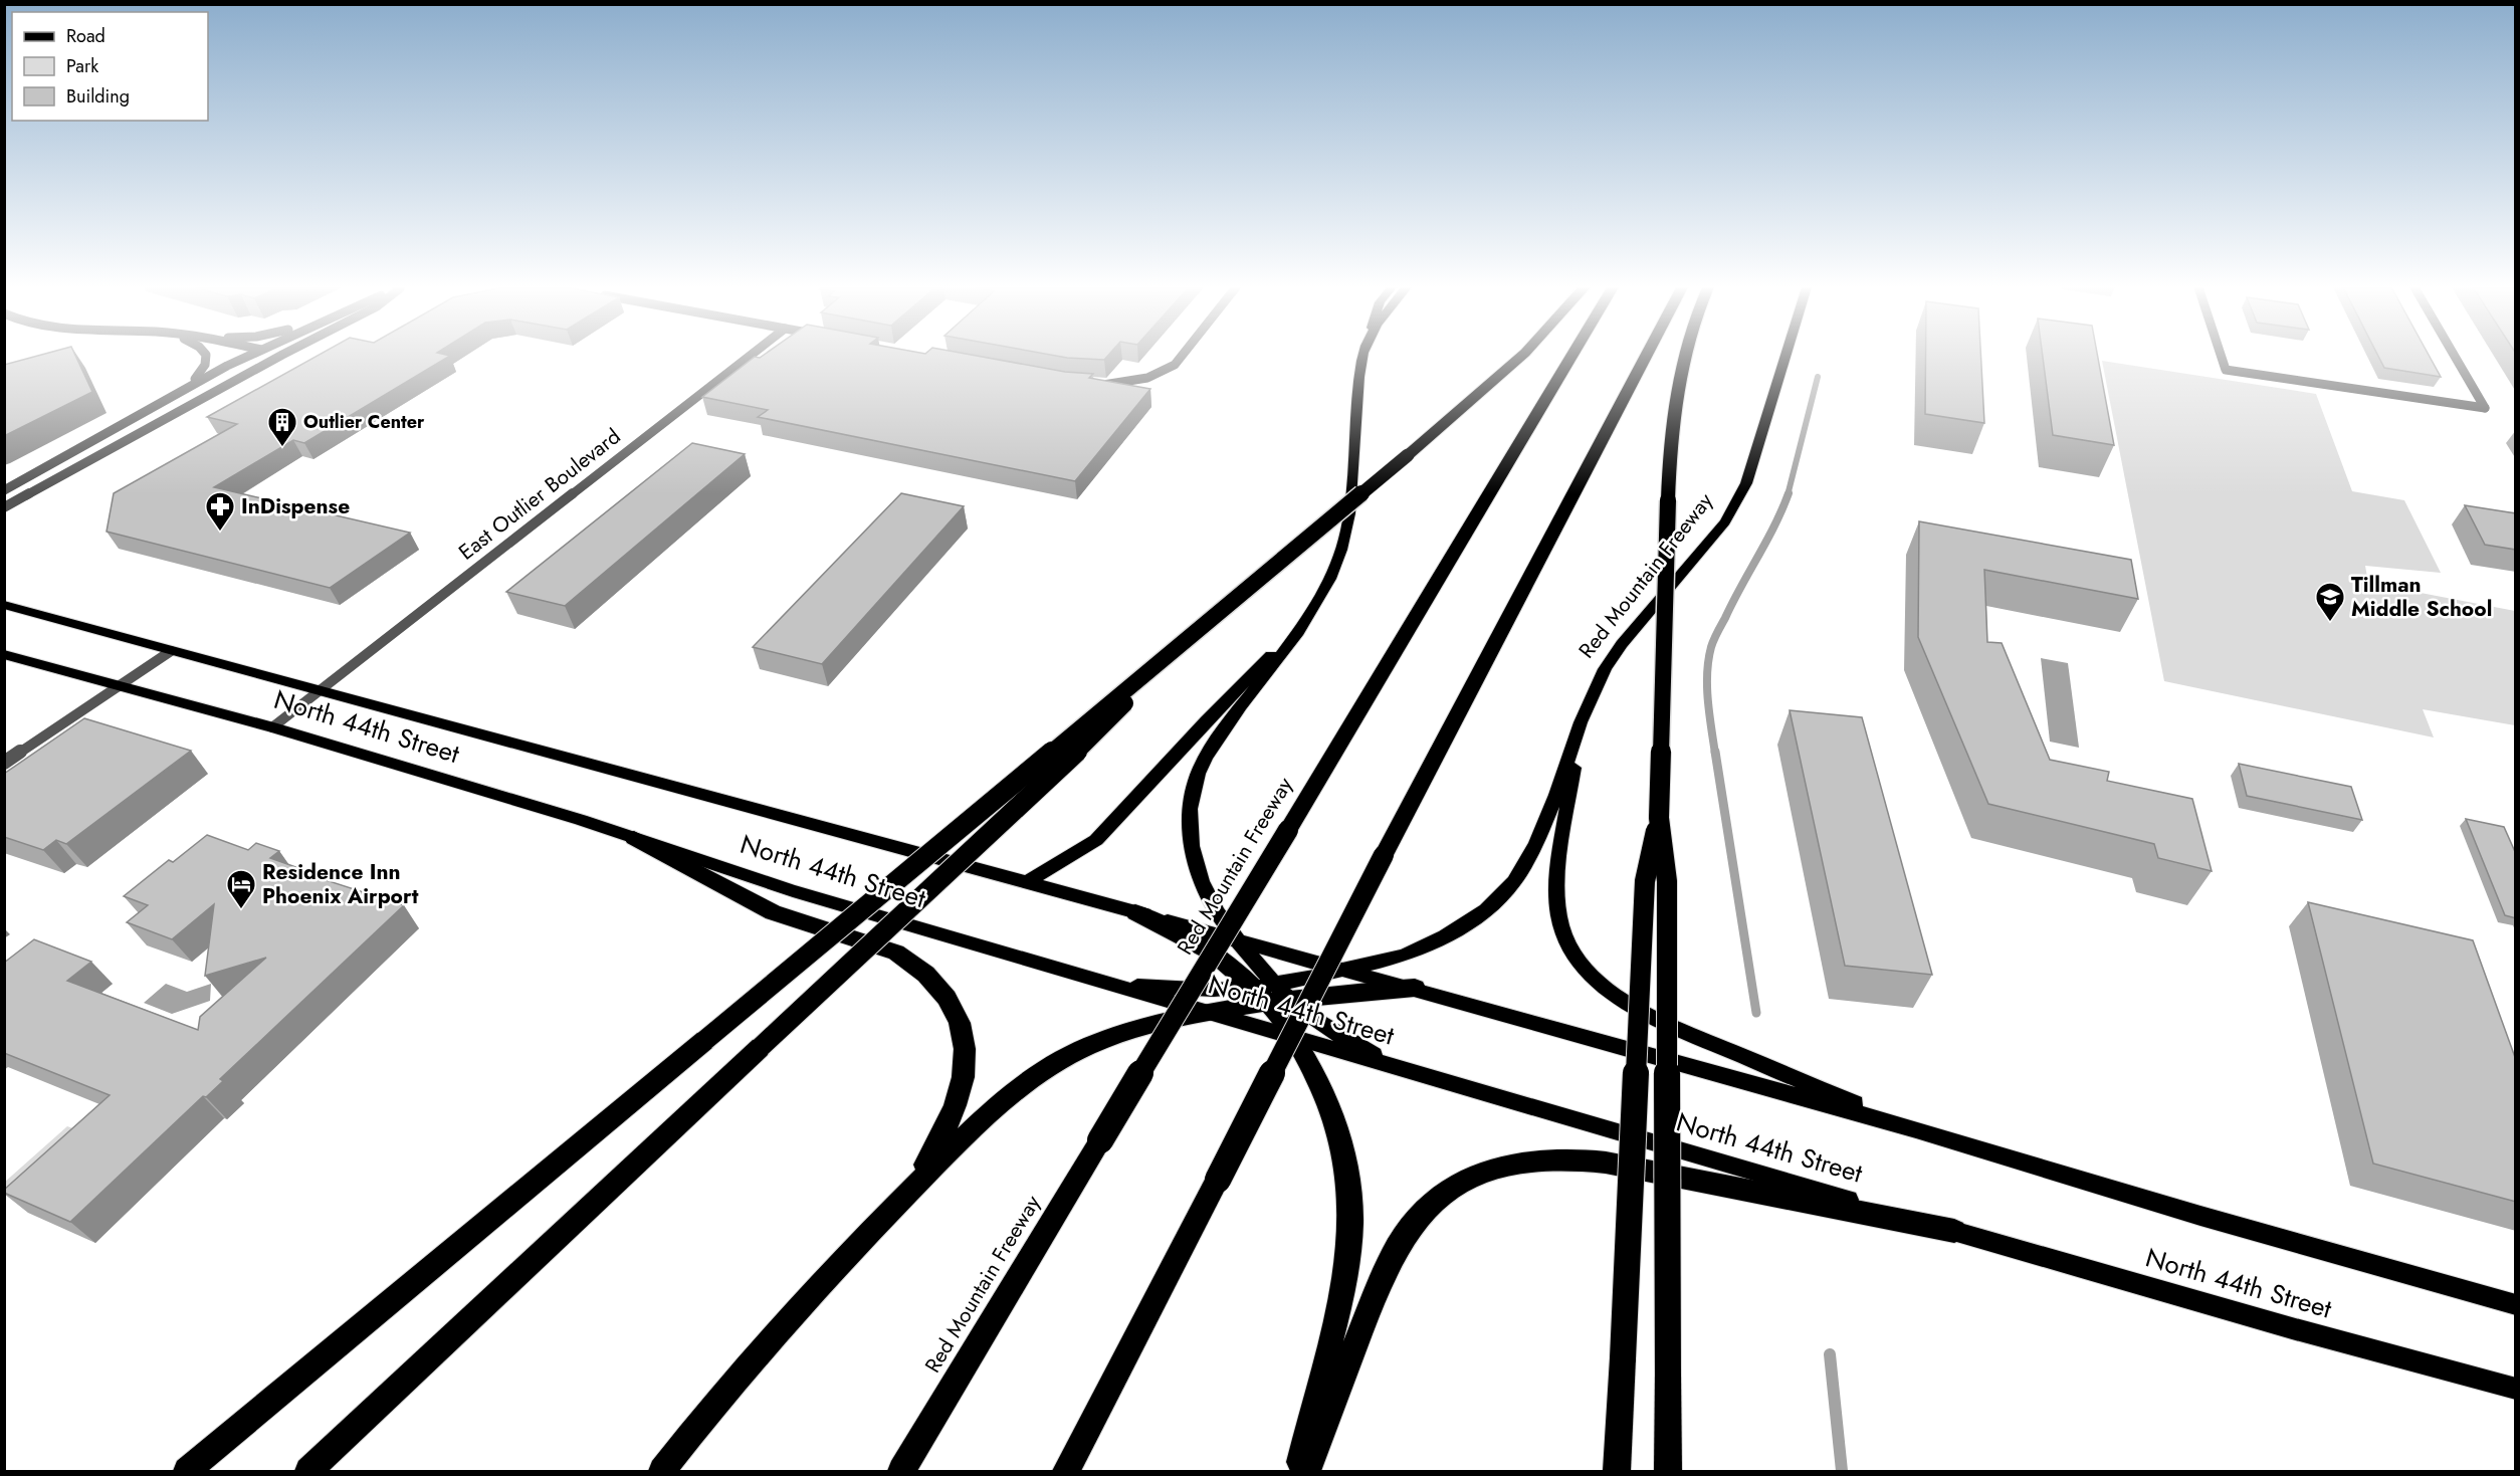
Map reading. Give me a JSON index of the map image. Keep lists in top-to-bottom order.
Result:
{
  "streets": {
    "highway": ["Red Mountain Freeway"],
    "main road": ["North 44th Street"],
    "street": ["East Outlier Boulevard"]
  },
  "crossings": [
    ["East Outlier Boulevard", "North 44th Street"]
  ],
  "places": {
    "building": ["Outlier Center"],
    "pharmacy": ["InDispense"],
    "school or university": ["Tillman Middle School"],
    "hotel": ["Residence Inn Phoenix Airport"]
  },
  "legend": ["Road", "Park", "Building"]
}
